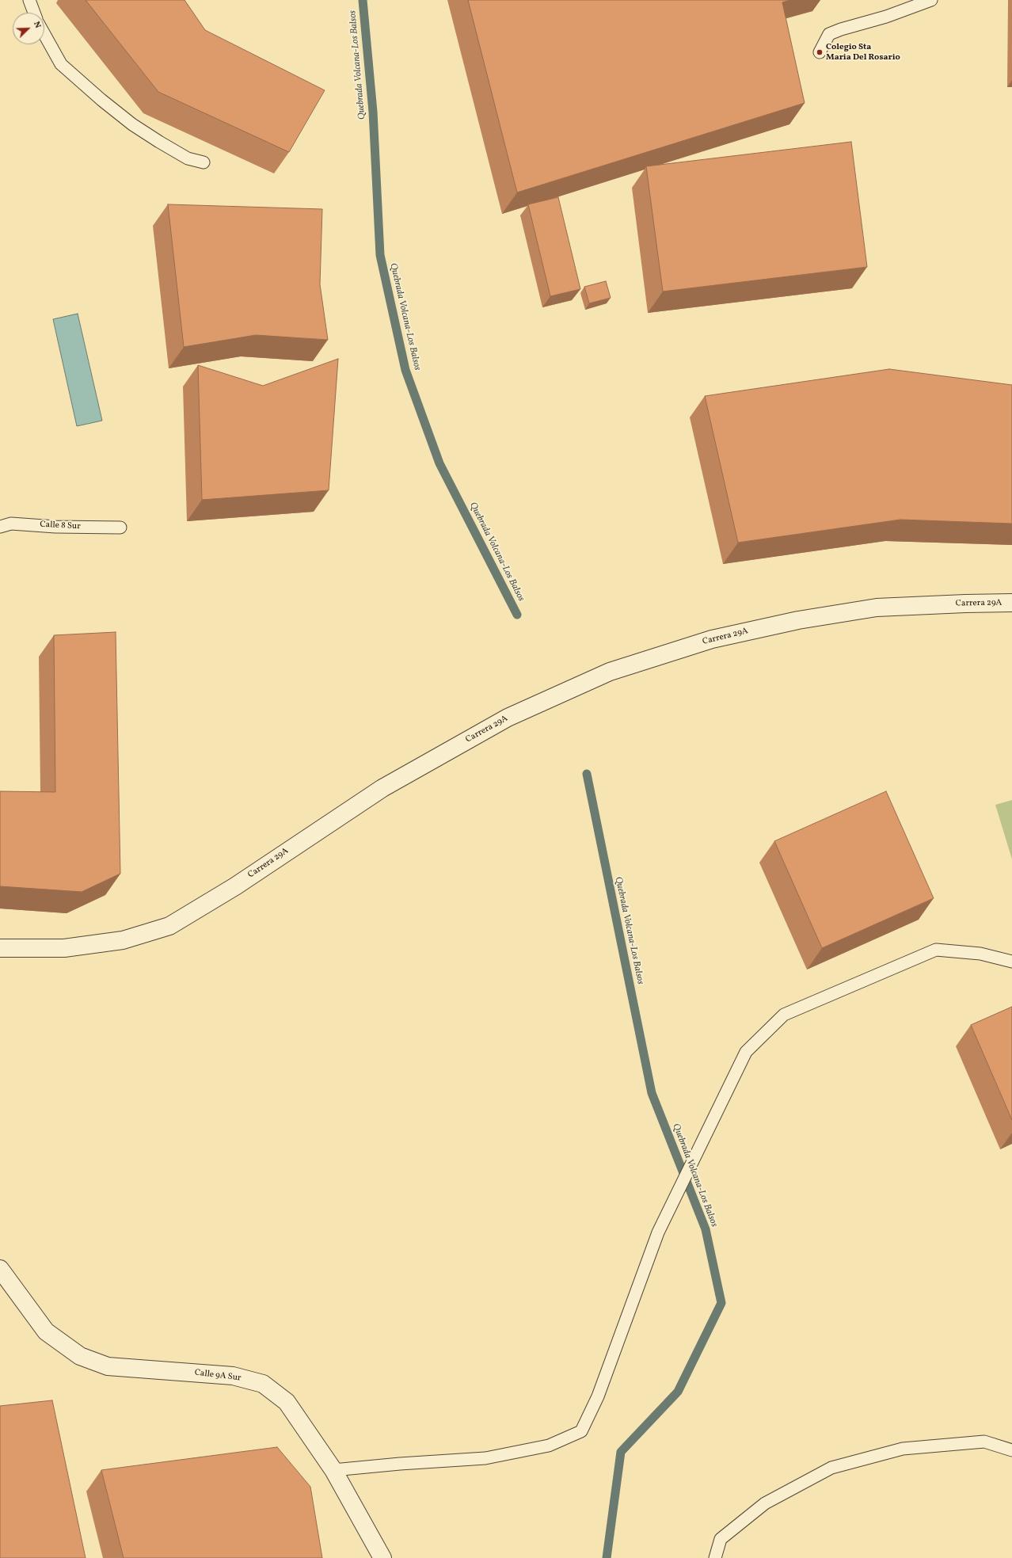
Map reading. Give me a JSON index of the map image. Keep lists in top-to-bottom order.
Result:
{
  "streets": {
    "street": ["Carrera 29A", "Calle 9A Sur"],
    "lane": ["Calle 8 Sur"]
  },
  "water": ["Quebrada Volcana-Los Balsos"],
  "places": ["Colegio Sta Maria Del Rosario"],
  "north": "top right"
}
